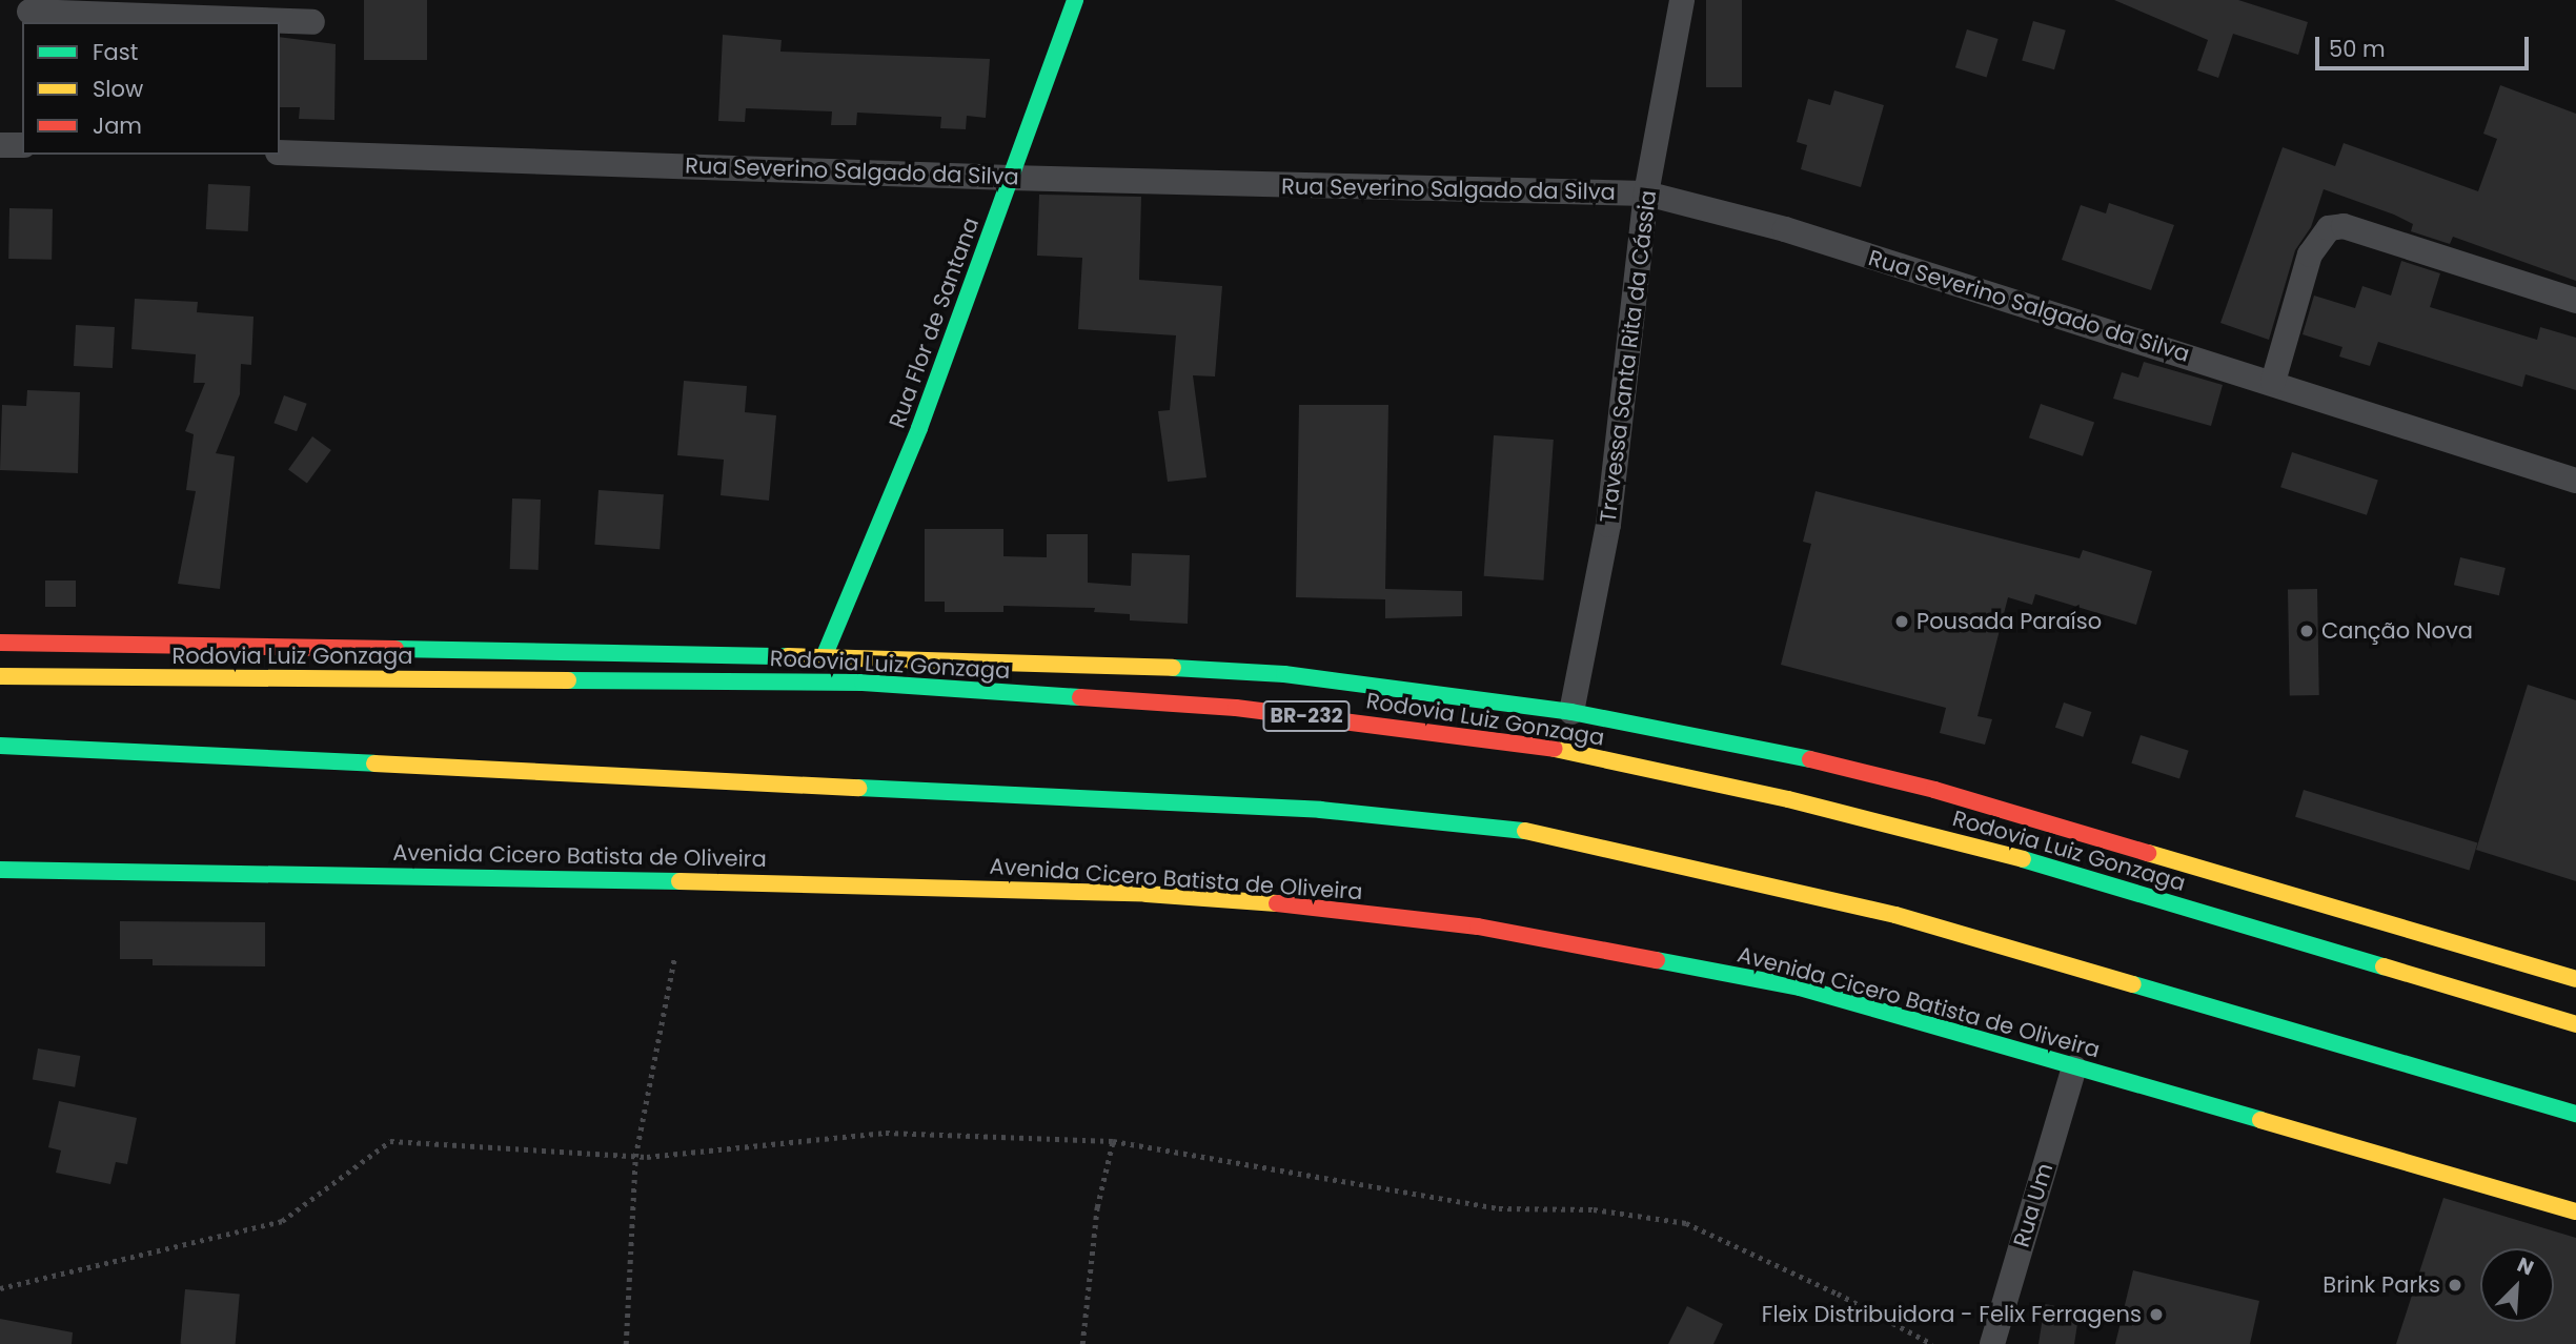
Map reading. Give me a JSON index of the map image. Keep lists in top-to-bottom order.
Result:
{
  "streets": {
    "main road": [
      "Rua Flor de Santana",
      "Rodovia Luiz Gonzaga",
      "BR-232",
      "Avenida Cicero Batista de Oliveira"
    ],
    "street": ["Rua Severino Salgado da Silva", "Travessa Santa Rita da Cássia", "Rua Um"]
  },
  "crossings": [
    ["Rua Severino Salgado da Silva", "Rua Flor de Santana"],
    ["Rua Severino Salgado da Silva", "Travessa Santa Rita da Cássia"],
    ["Avenida Cicero Batista de Oliveira", "Rua Um"]
  ],
  "places": [
    "Pousada Paraíso",
    "Canção Nova",
    "Brink Parks",
    "Fleix Distribuidora - Felix Ferragens"
  ],
  "legend": ["Fast", "Slow", "Jam"],
  "scale_bar": "50 m",
  "north": "top right"
}
